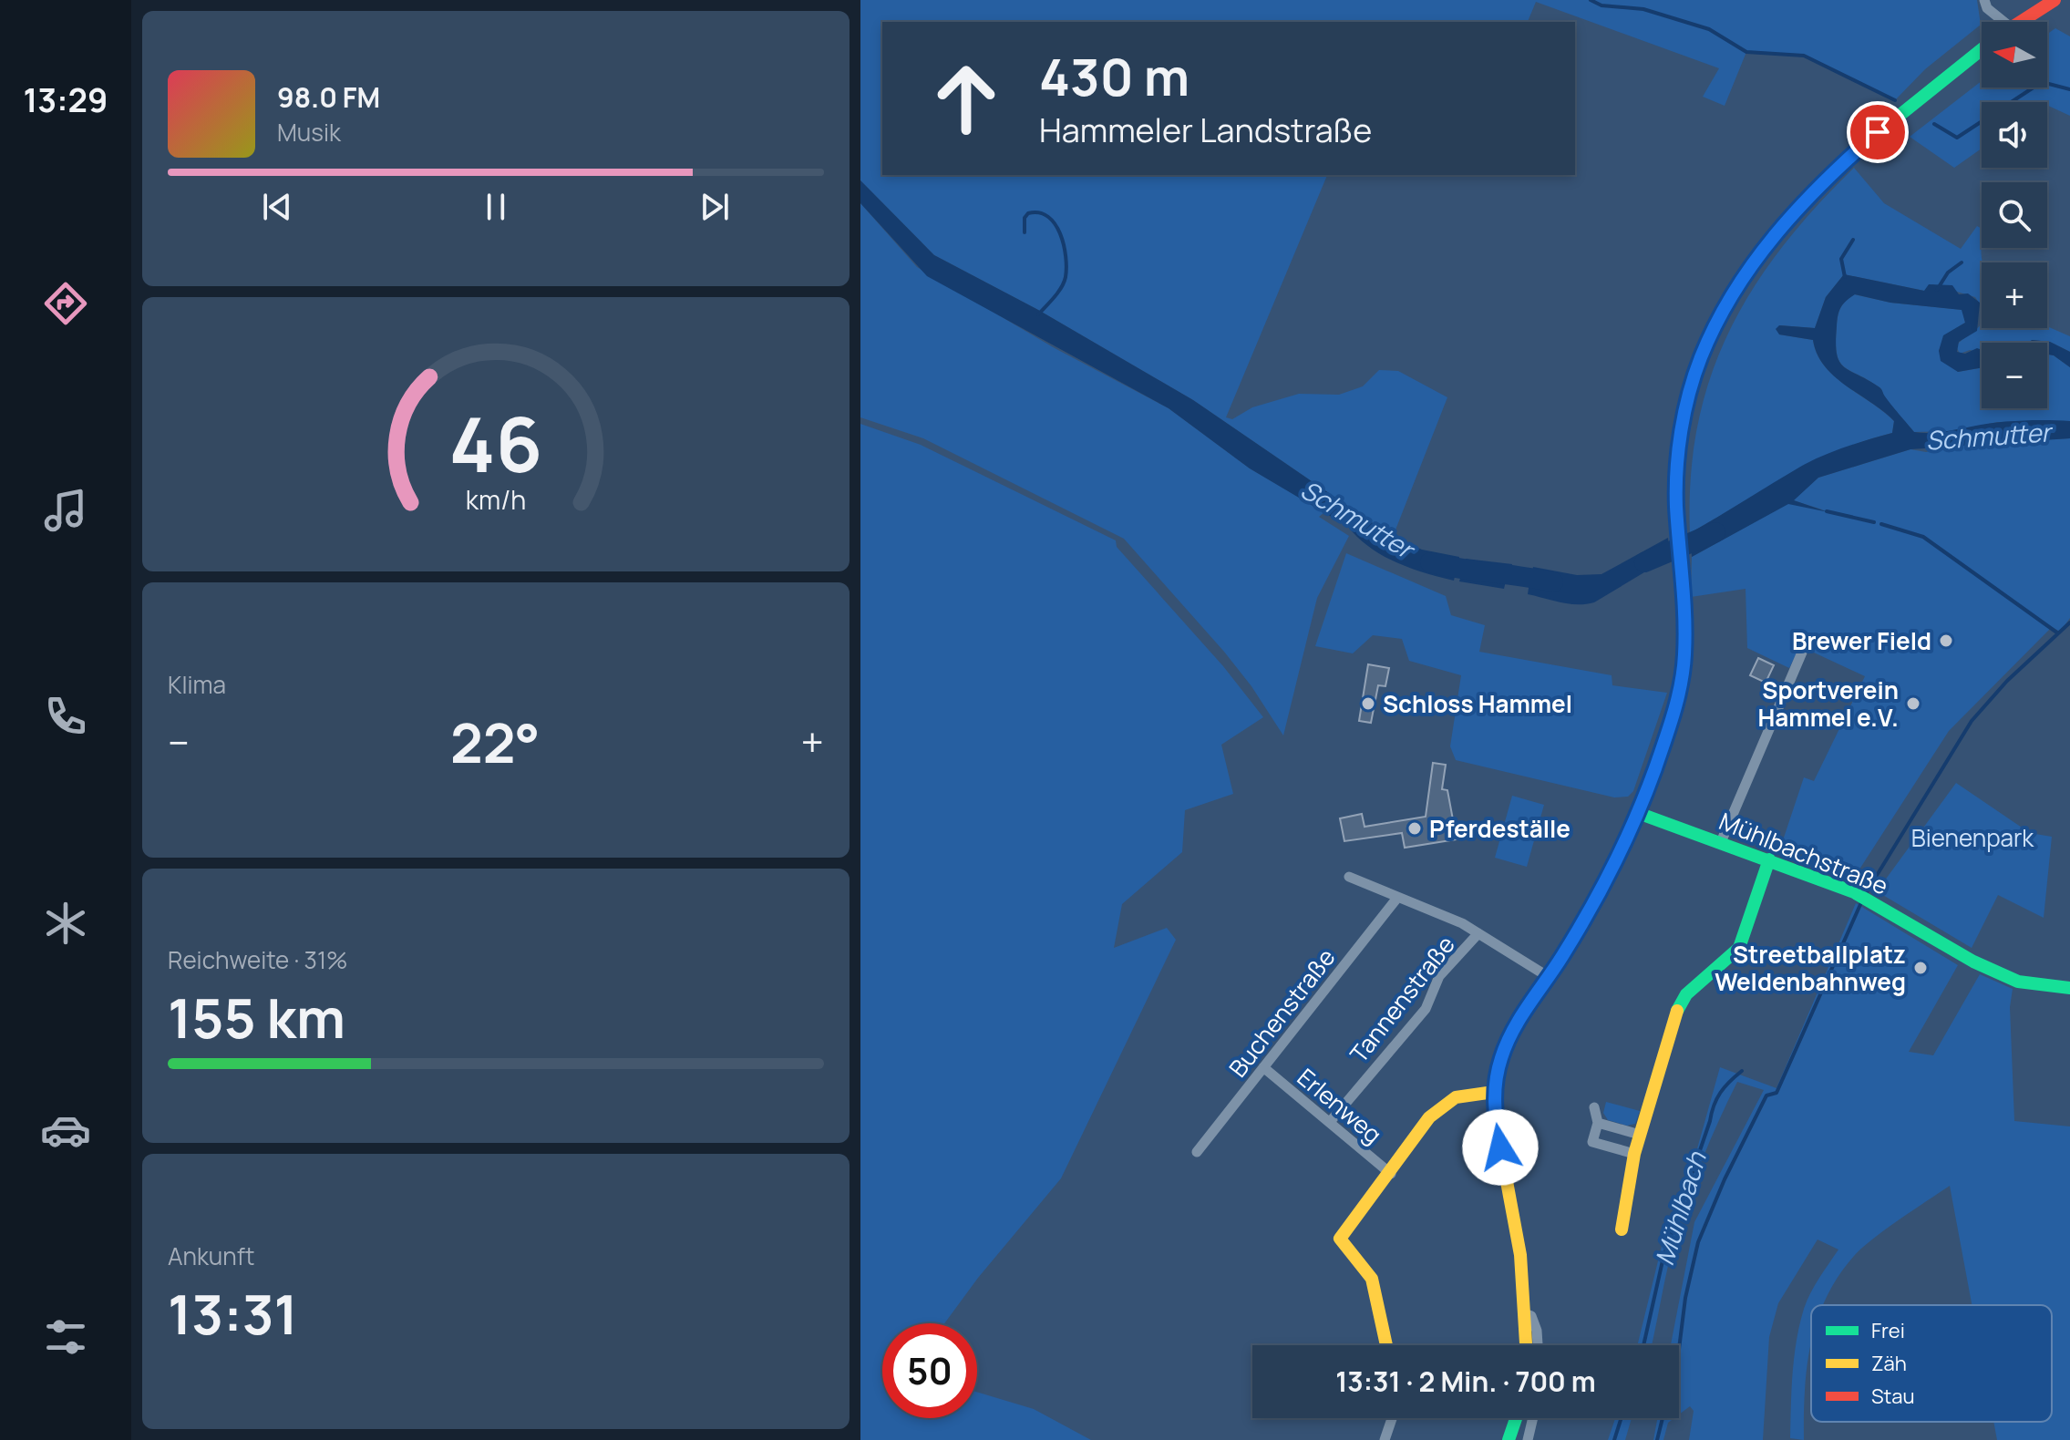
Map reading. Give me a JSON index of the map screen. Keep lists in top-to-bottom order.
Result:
{
  "streets": {
    "main road": ["Mühlbachstraße"],
    "street": ["Tannenstraße", "Buchenstraße", "Erlenweg"]
  },
  "crossings": [
    ["Tannenstraße", "Erlenweg"],
    ["Buchenstraße", "Erlenweg"]
  ],
  "water": ["Schmutter", "Mühlbach"],
  "parks": ["Bienenpark"],
  "places": [
    "Brewer Field",
    "Schloss Hammel",
    "Sportverein Hammel e.V.",
    "Pferdeställe",
    "Streetballplatz Weldenbahnweg"
  ],
  "legend": ["Frei", "Zäh", "Stau"],
  "north": "left",
  "page": {
    "tabs": "13:29",
    "map_buttons": ["+", "−"],
    "turn": ["430 m", "Hammeler Landstraße"],
    "song": ["98.0 FM", "Musik"],
    "tile": [
      "Klima",
      ["Reichweite · 31%", "155 km"],
      ["Ankunft", "13:31"]
    ],
    "heat": ["−", "22°", "+"],
    "limit": "50",
    "trip": "13:31 · 2 Min. · 700 m",
    "gauge": ["46", "km/h"]
  }
}
